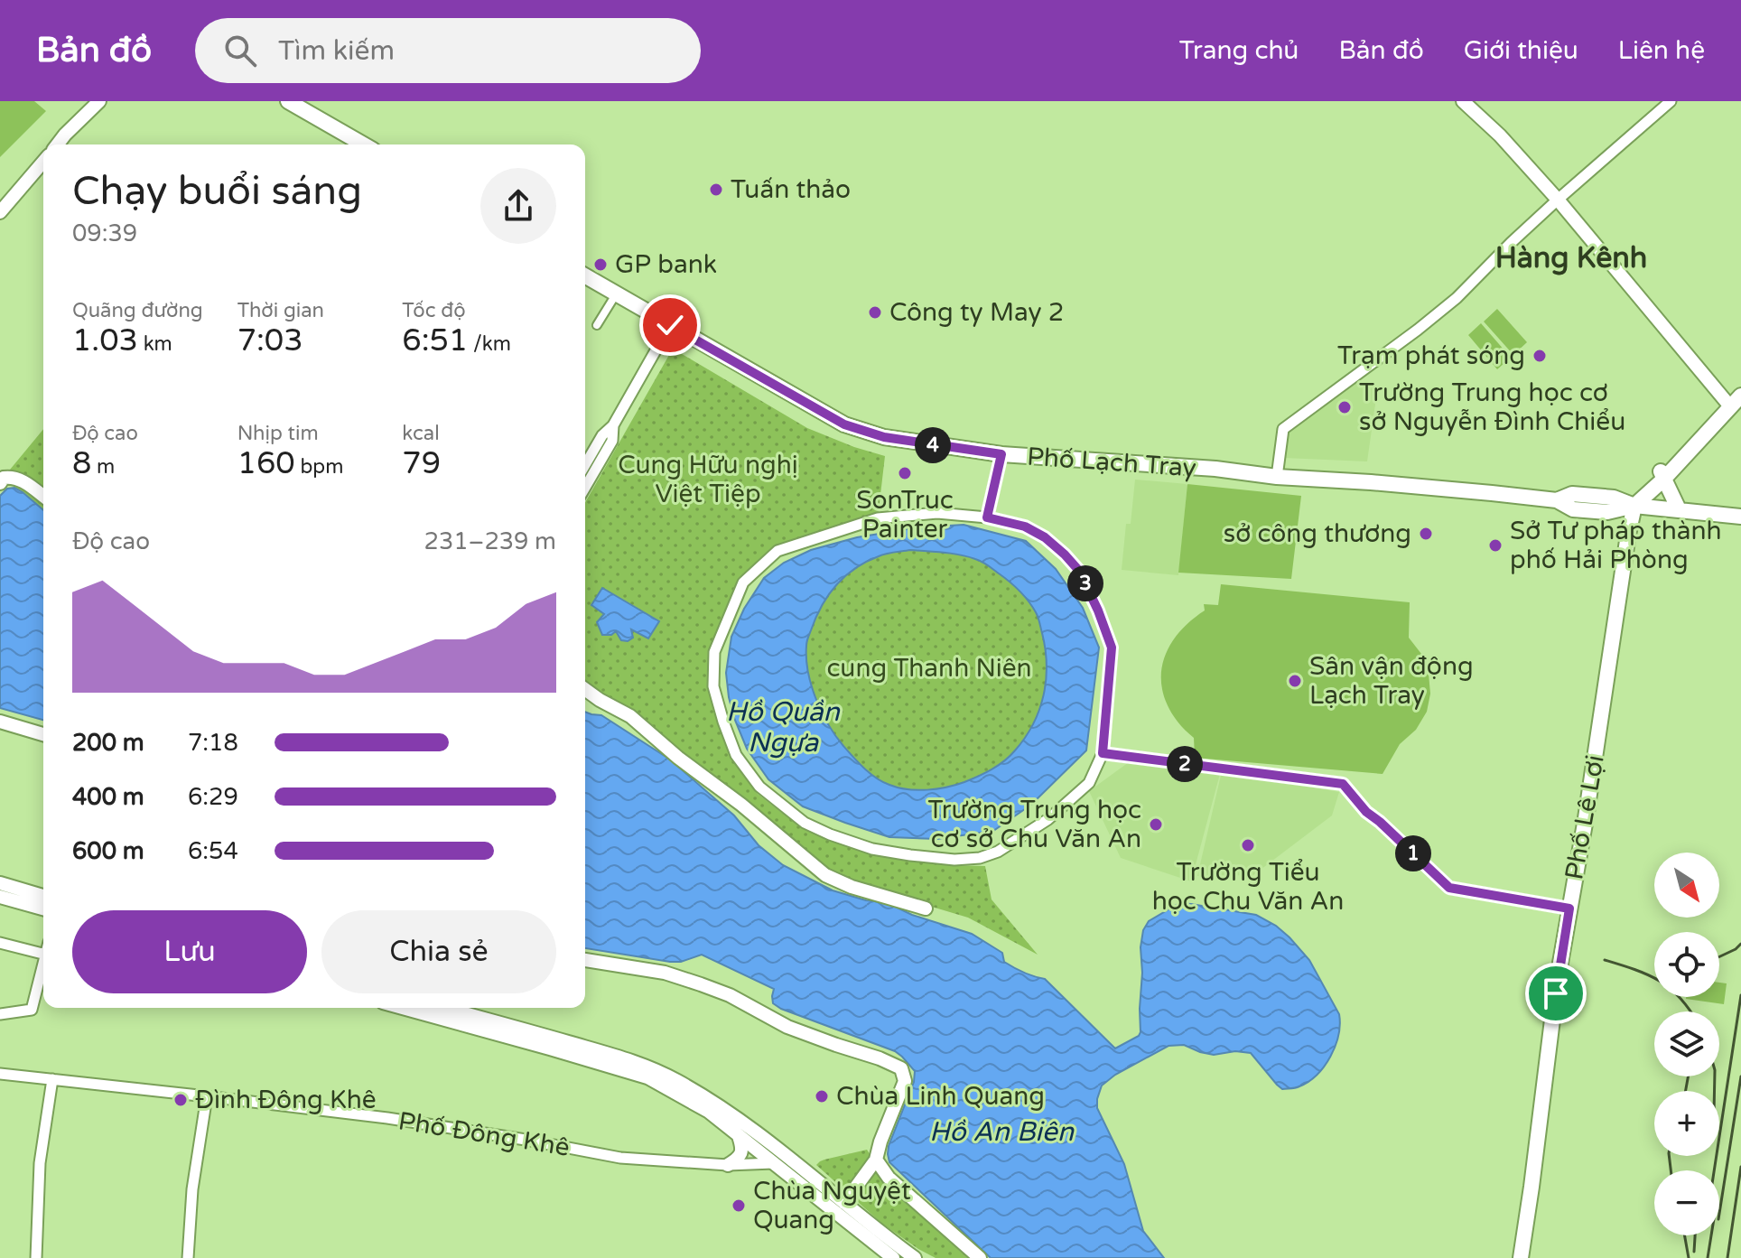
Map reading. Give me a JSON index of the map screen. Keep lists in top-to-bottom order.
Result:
{
  "streets": {
    "main road": ["Phố Lạch Tray", "Phố Lê Lợi"],
    "street": ["Phố Đông Khê"]
  },
  "crossings": [
    ["Phố Lạch Tray", "Phố Lê Lợi"]
  ],
  "districts": ["Hàng Kênh"],
  "water": ["Hồ Quần Ngựa", "Hồ An Biên"],
  "parks": ["Cung Hữu nghị Việt Tiệp", "cung Thanh Niên"],
  "places": [
    "Tuấn thảo",
    "GP bank",
    "Công ty May 2",
    "Trạm phát sóng",
    "Trường Trung học cơ sở Nguyễn Đình Chiểu",
    "SonTruc Painter",
    "sở công thương",
    "Sở Tư pháp thành phố Hải Phòng",
    "Sân vận động Lạch Tray",
    "Trường Trung học cơ sở Chu Văn An",
    "Trường Tiểu học Chu Văn An",
    "Chùa Linh Quang",
    "Đình Đông Khê",
    "Chùa Nguyệt Quang"
  ],
  "north": "bottom right",
  "page": {
    "header": "Bản đồ",
    "search": "Tìm kiếm",
    "nav": [
      "Trang chủ",
      "Bản đồ",
      "Giới thiệu",
      "Liên hệ"
    ],
    "heading": ["Chạy buổi sáng", "09:39"],
    "stats": [
      ["Quãng đường", "1.03 km"],
      ["Thời gian", "7:03"],
      ["Tốc độ", "6:51 /km"],
      ["Độ cao", "8 m"],
      ["Nhịp tim", "160 bpm"],
      ["kcal", "79"]
    ],
    "pins": [
      "4",
      "3",
      "2",
      "1"
    ],
    "chart": ["Độ cao", "231–239 m"],
    "list": [
      {
        "name": "200 m",
        "note": "7:18"
      },
      {
        "name": "400 m",
        "note": "6:29"
      },
      {
        "name": "600 m",
        "note": "6:54"
      }
    ],
    "map_buttons": ["+", "−"],
    "buttons": ["Lưu", "Chia sẻ"]
  }
}
